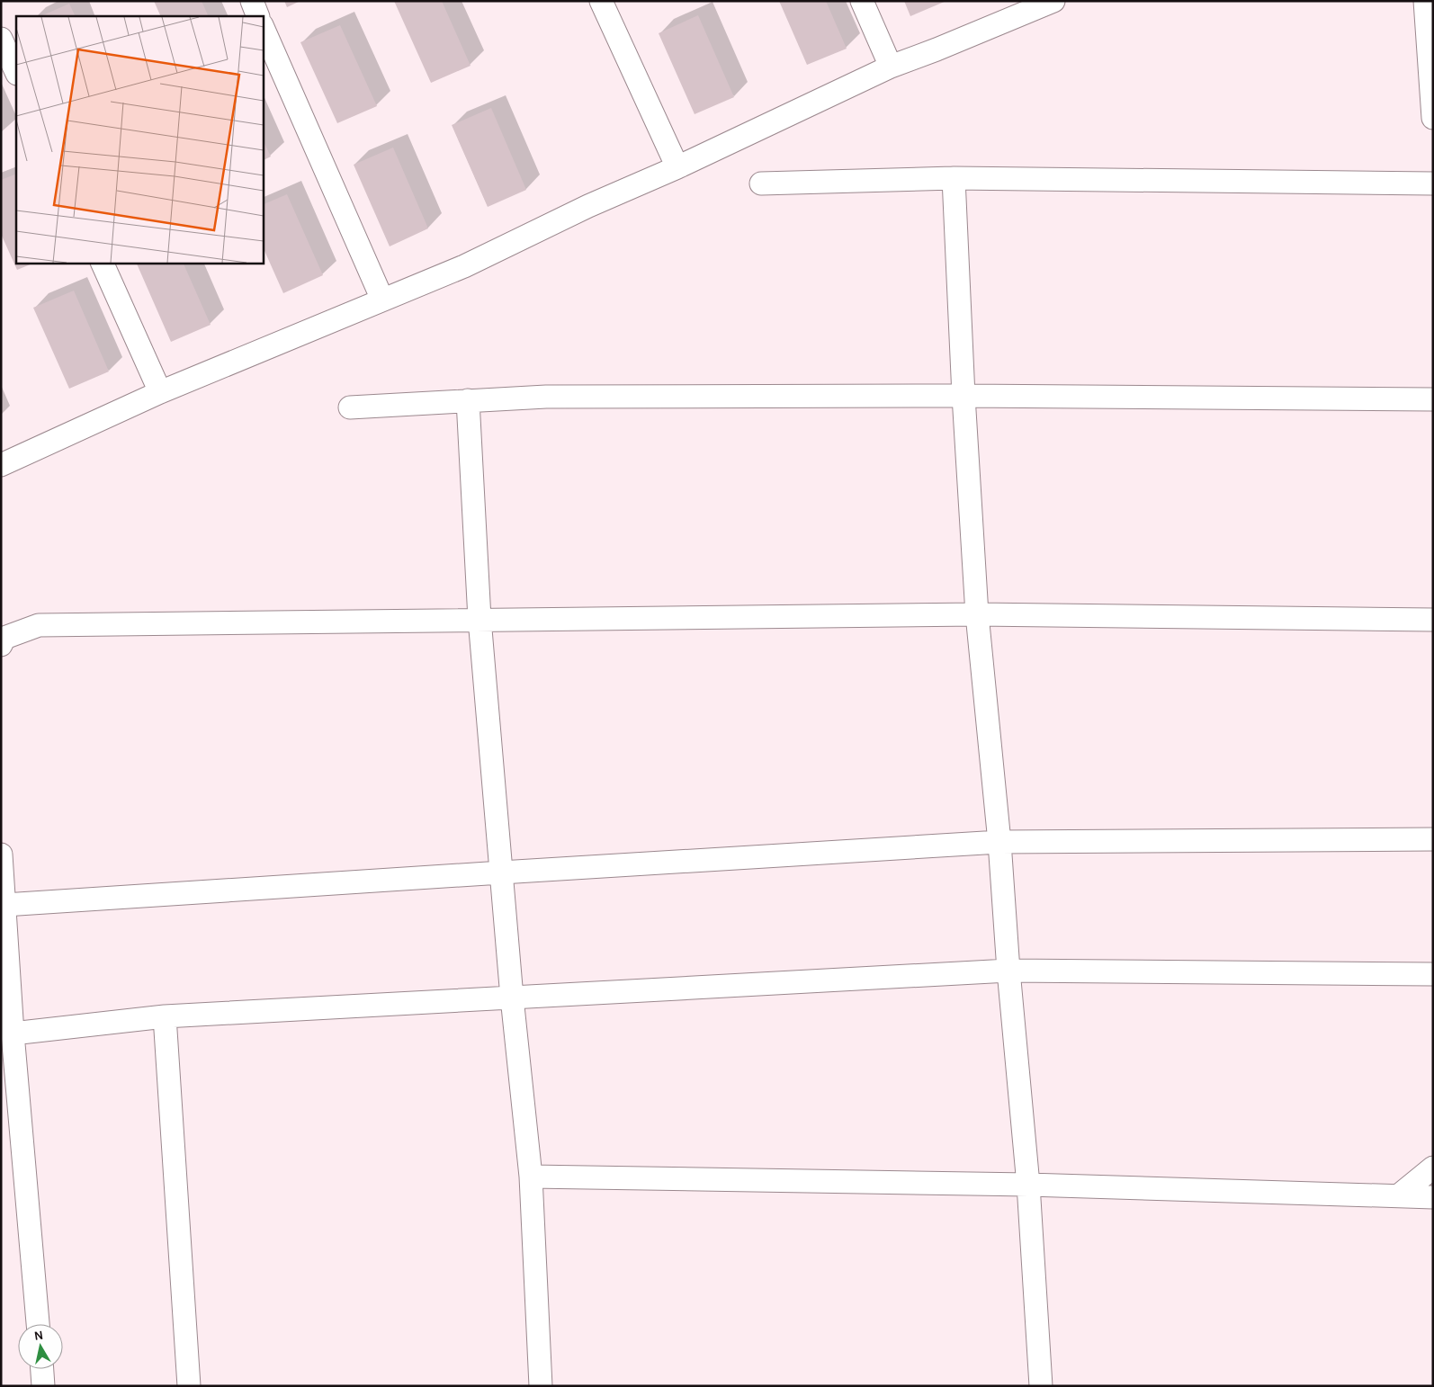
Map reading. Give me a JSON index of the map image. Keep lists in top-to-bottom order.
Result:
{
  "north": "top"
}
